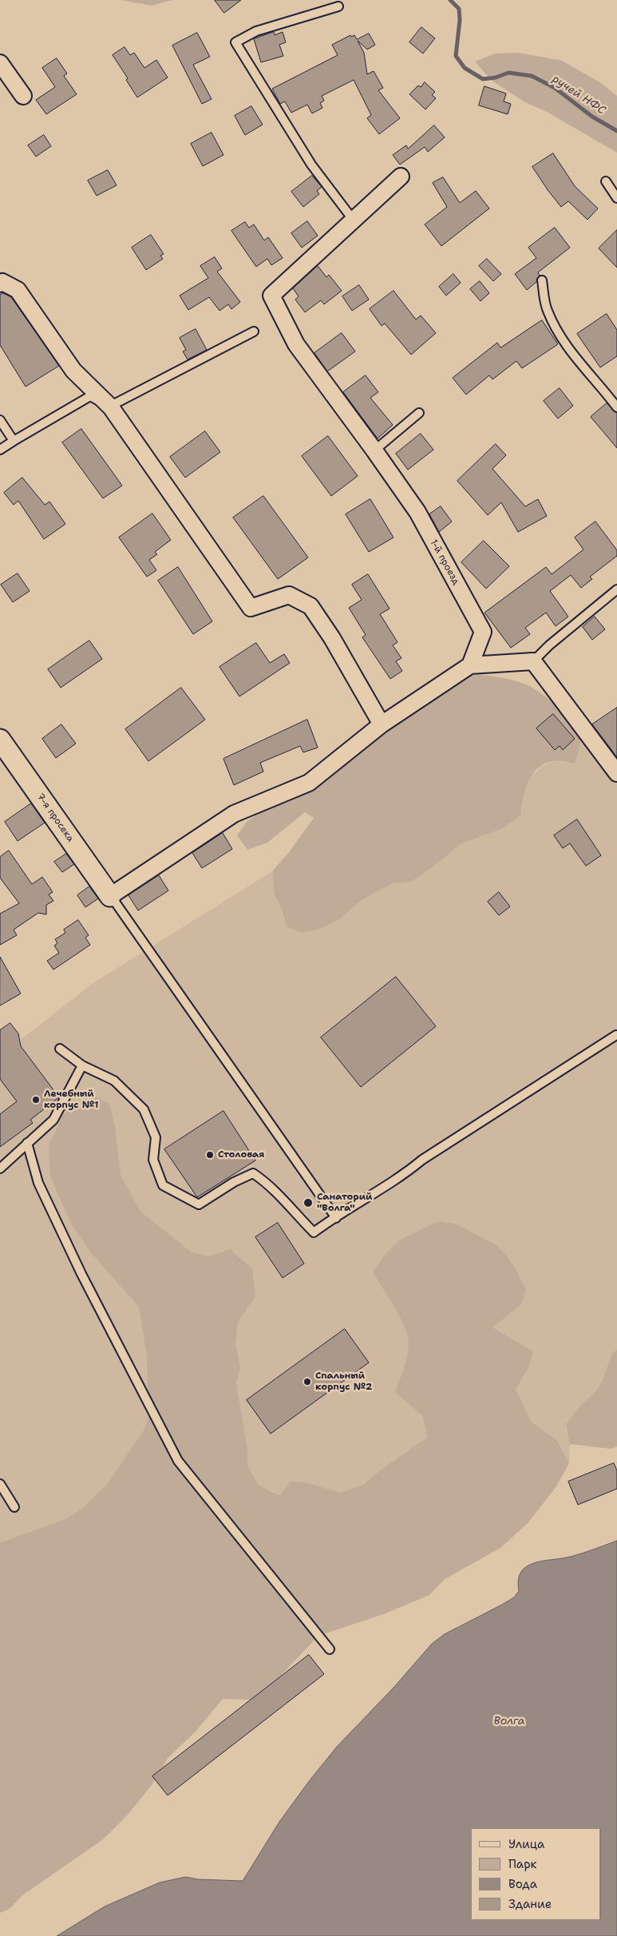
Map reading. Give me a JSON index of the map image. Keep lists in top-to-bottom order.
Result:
{
  "streets": {
    "street": ["1-й проезд", "7-я просека"]
  },
  "water": ["ручей НФС", "Волга"],
  "places": [
    "Лечебный корпус №1",
    "Столовая",
    "Санаторий \"Волга\"",
    "Спальный корпус №2"
  ],
  "legend": [
    "Улица",
    "Парк",
    "Вода",
    "Здание"
  ]
}
